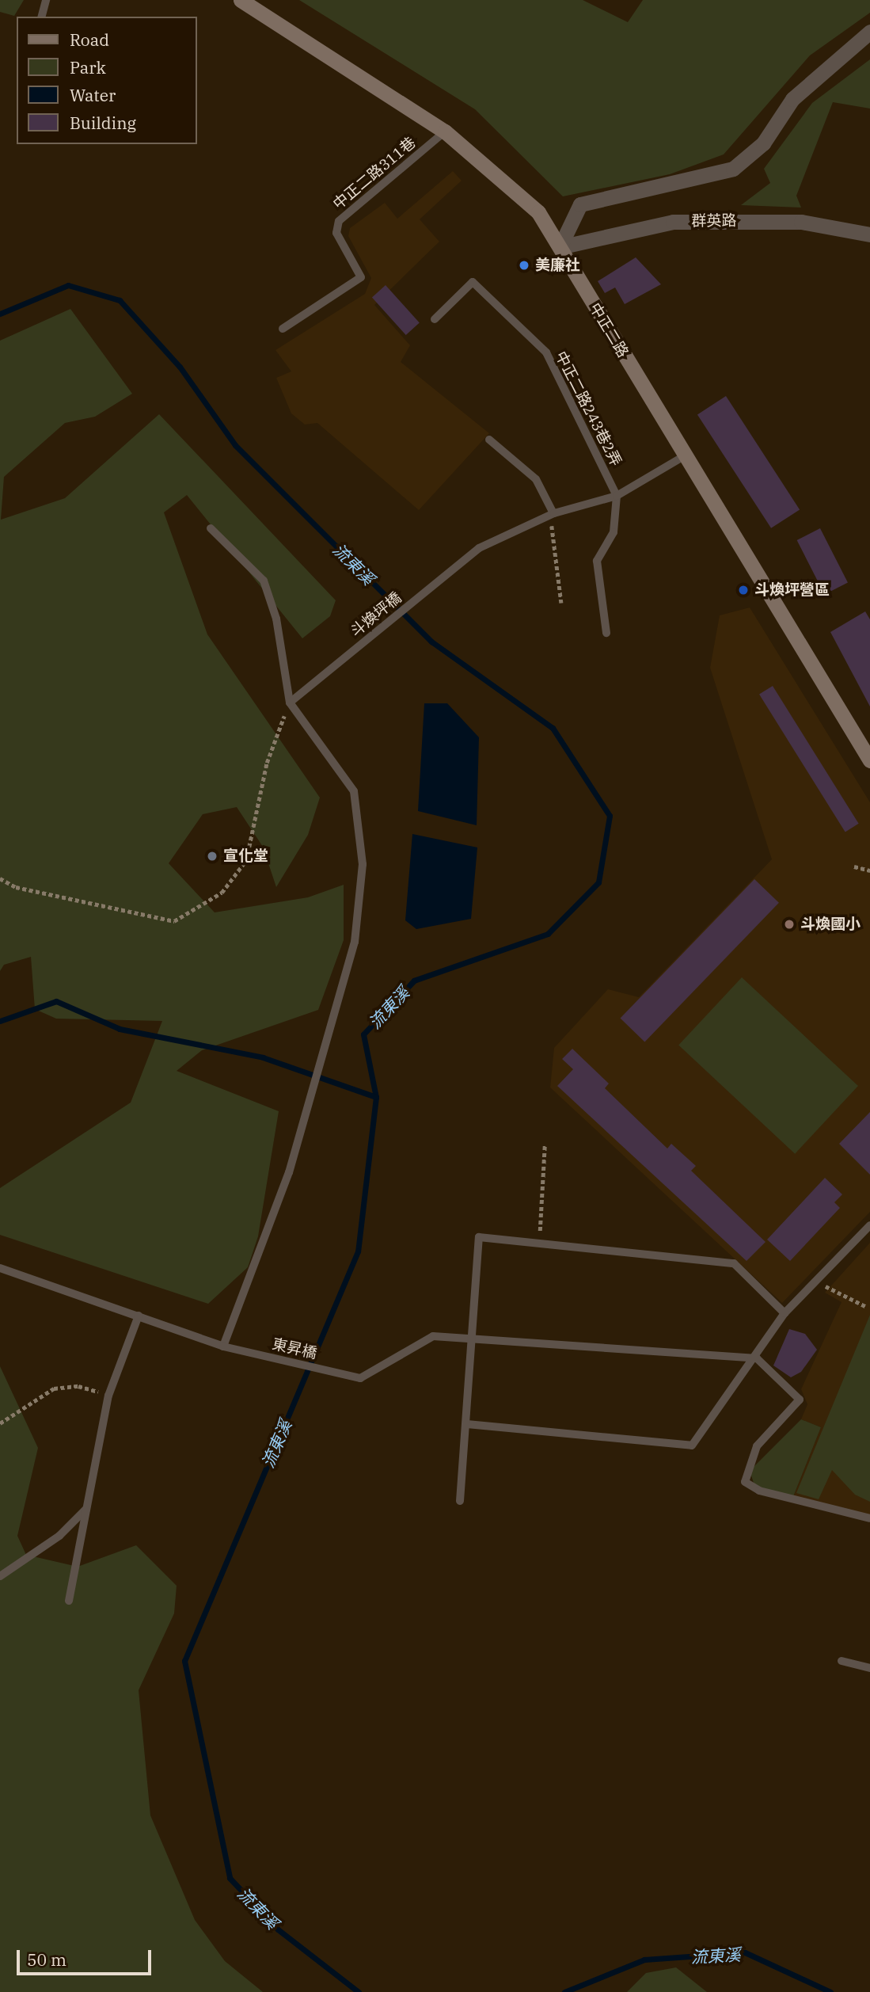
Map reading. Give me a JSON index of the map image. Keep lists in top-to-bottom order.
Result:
{
  "streets": {
    "main road": ["中正二路"],
    "street": ["群英路"],
    "lane": [
      "中正二路311巷",
      "中正二路243巷2弄",
      "斗煥坪橋",
      "東昇橋"
    ]
  },
  "crossings": [
    ["中正二路311巷", "中正二路"],
    ["群英路", "中正二路"],
    ["中正二路", "斗煥坪橋"],
    ["中正二路243巷2弄", "斗煥坪橋"]
  ],
  "water": ["流東溪"],
  "places": [
    "美廉社",
    "斗煥坪營區",
    "宣化堂",
    "斗煥國小"
  ],
  "legend": [
    "Road",
    "Park",
    "Water",
    "Building"
  ],
  "scale_bar": "50 m"
}
